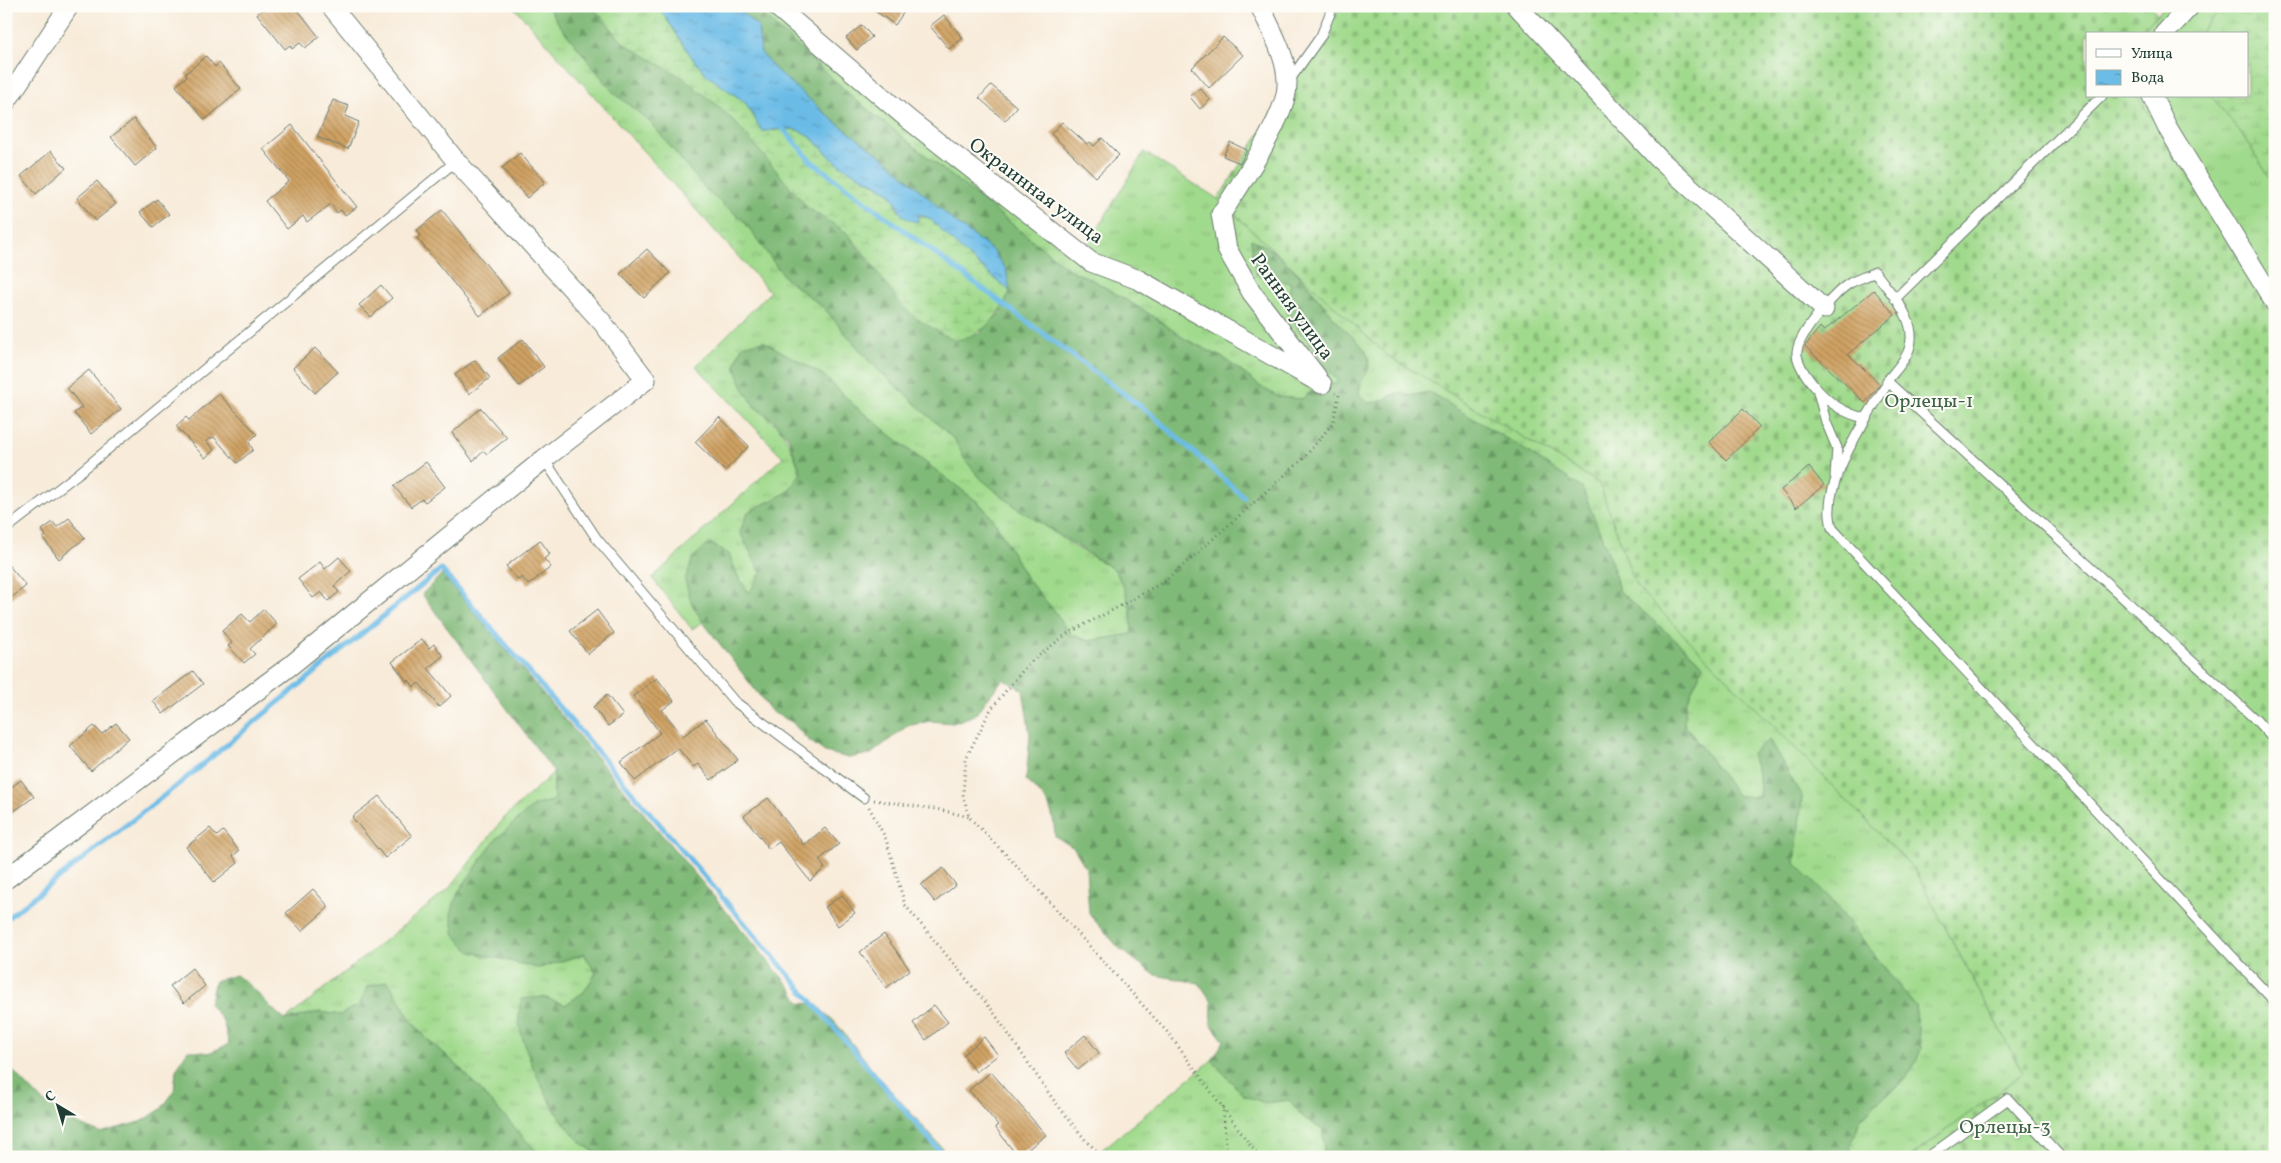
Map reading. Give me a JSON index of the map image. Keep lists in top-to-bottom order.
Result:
{
  "streets": {
    "street": ["Окраинная улица", "Ранняя улица"]
  },
  "crossings": [
    ["Окраинная улица", "Ранняя улица"]
  ],
  "parks": ["Орлецы-1", "Орлецы-3"],
  "legend": ["Улица", "Вода"],
  "north": "top left"
}
